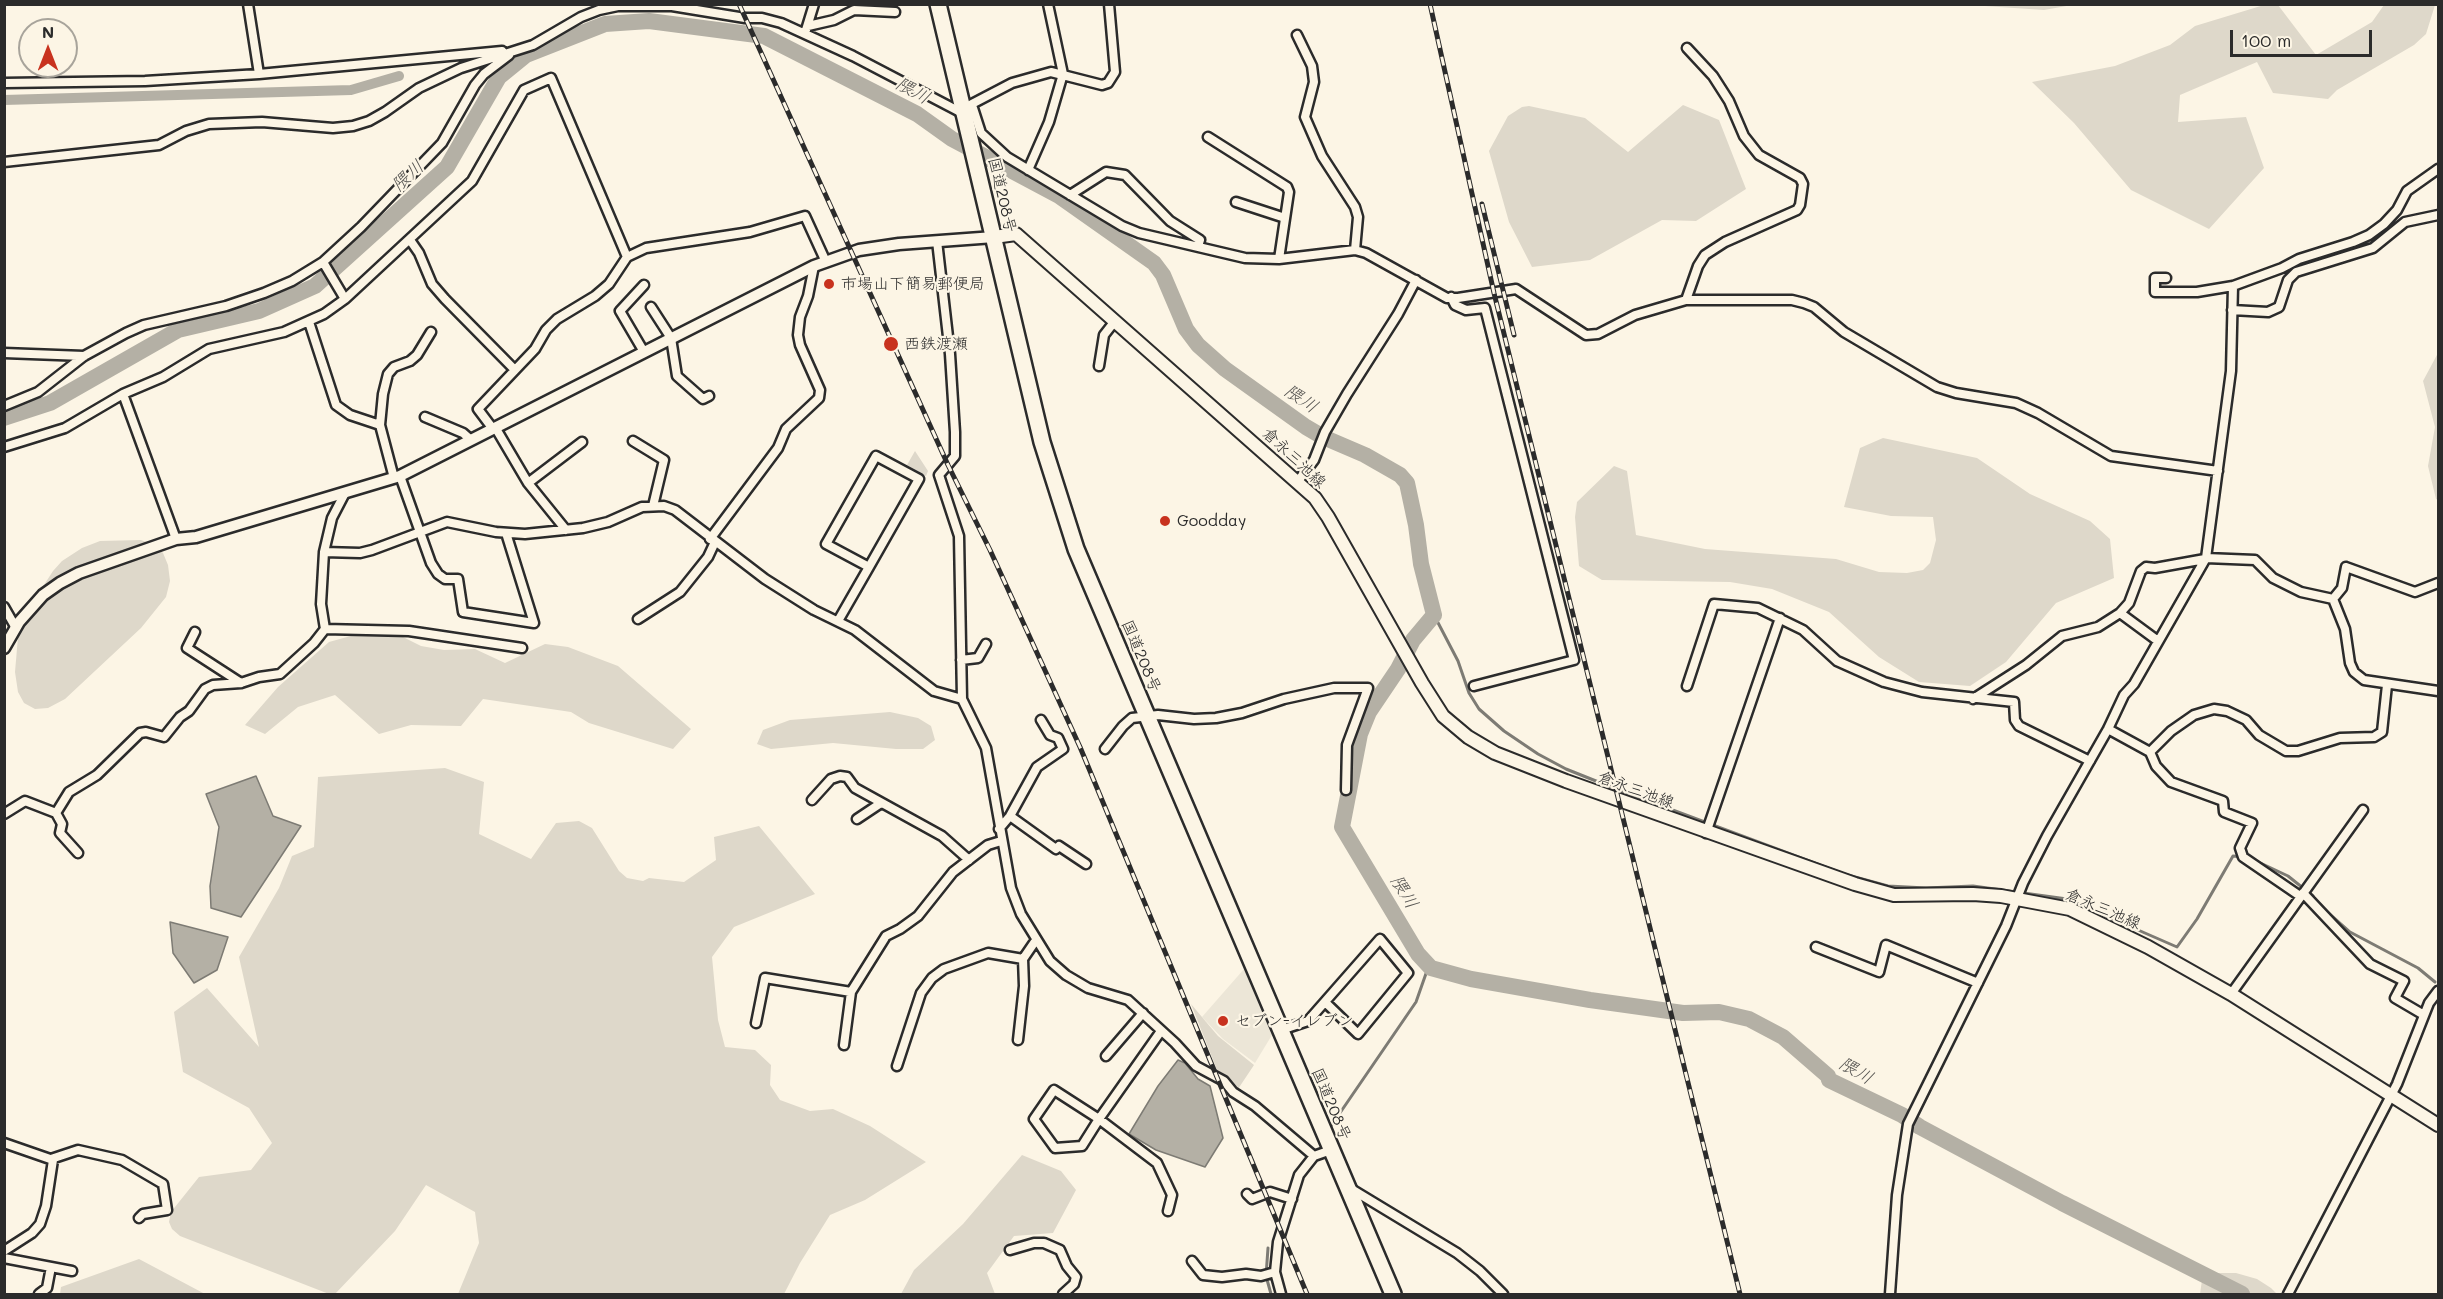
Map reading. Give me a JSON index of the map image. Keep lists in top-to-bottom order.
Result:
{
  "streets": {
    "highway": ["国道208号"],
    "main road": ["倉永三池線"]
  },
  "crossings": [
    ["国道208号", "倉永三池線"]
  ],
  "water": ["隈川"],
  "places": [
    "市場山下簡易郵便局",
    "西鉄渡瀬",
    "Goodday",
    "セブン-イレブン"
  ],
  "scale_bar": "100 m",
  "north": "top"
}
